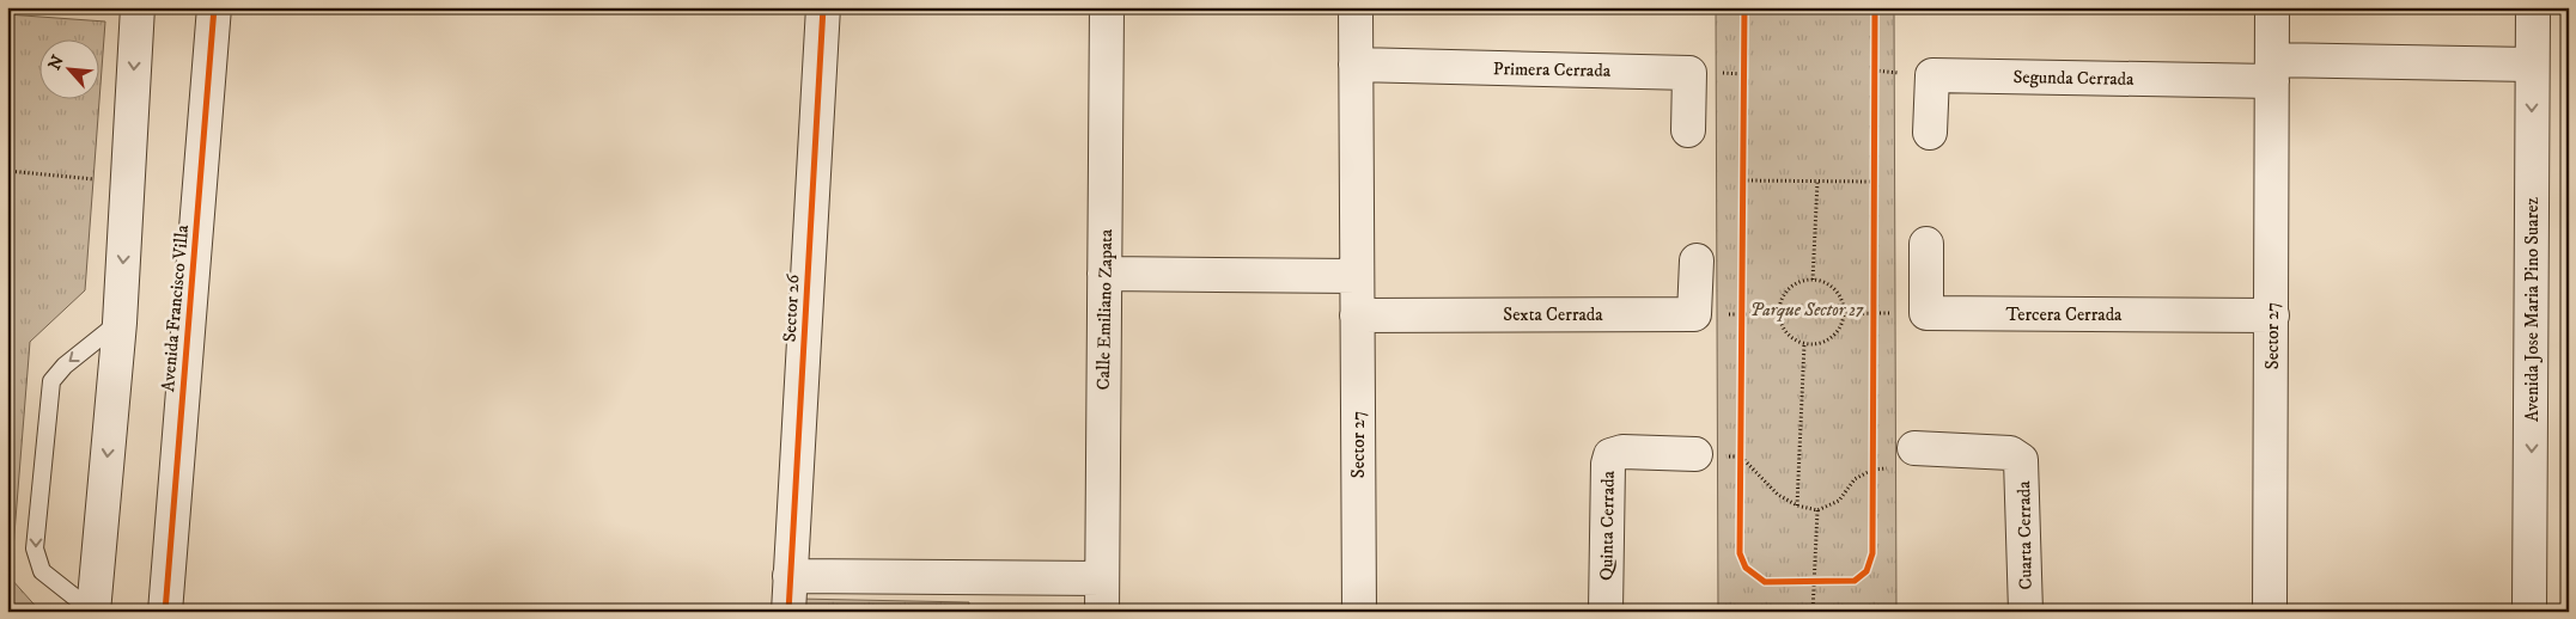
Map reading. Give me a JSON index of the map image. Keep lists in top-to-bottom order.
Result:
{
  "streets": {
    "street": [
      "Primera Cerrada",
      "Segunda Cerrada",
      "Avenida Francisco Villa",
      "Sector 26",
      "Calle Emiliano Zapata",
      "Avenida Jose Maria Pino Suarez",
      "Sexta Cerrada",
      "Tercera Cerrada",
      "Sector 27",
      "Quinta Cerrada",
      "Cuarta Cerrada"
    ]
  },
  "crossings": [
    ["Primera Cerrada", "Sector 27"],
    ["Segunda Cerrada", "Sector 27"],
    ["Sexta Cerrada", "Sector 27"],
    ["Tercera Cerrada", "Sector 27"]
  ],
  "one_way": ["Avenida Jose Maria Pino Suarez"],
  "parks": ["Parque Sector 27"],
  "north": "top left"
}
